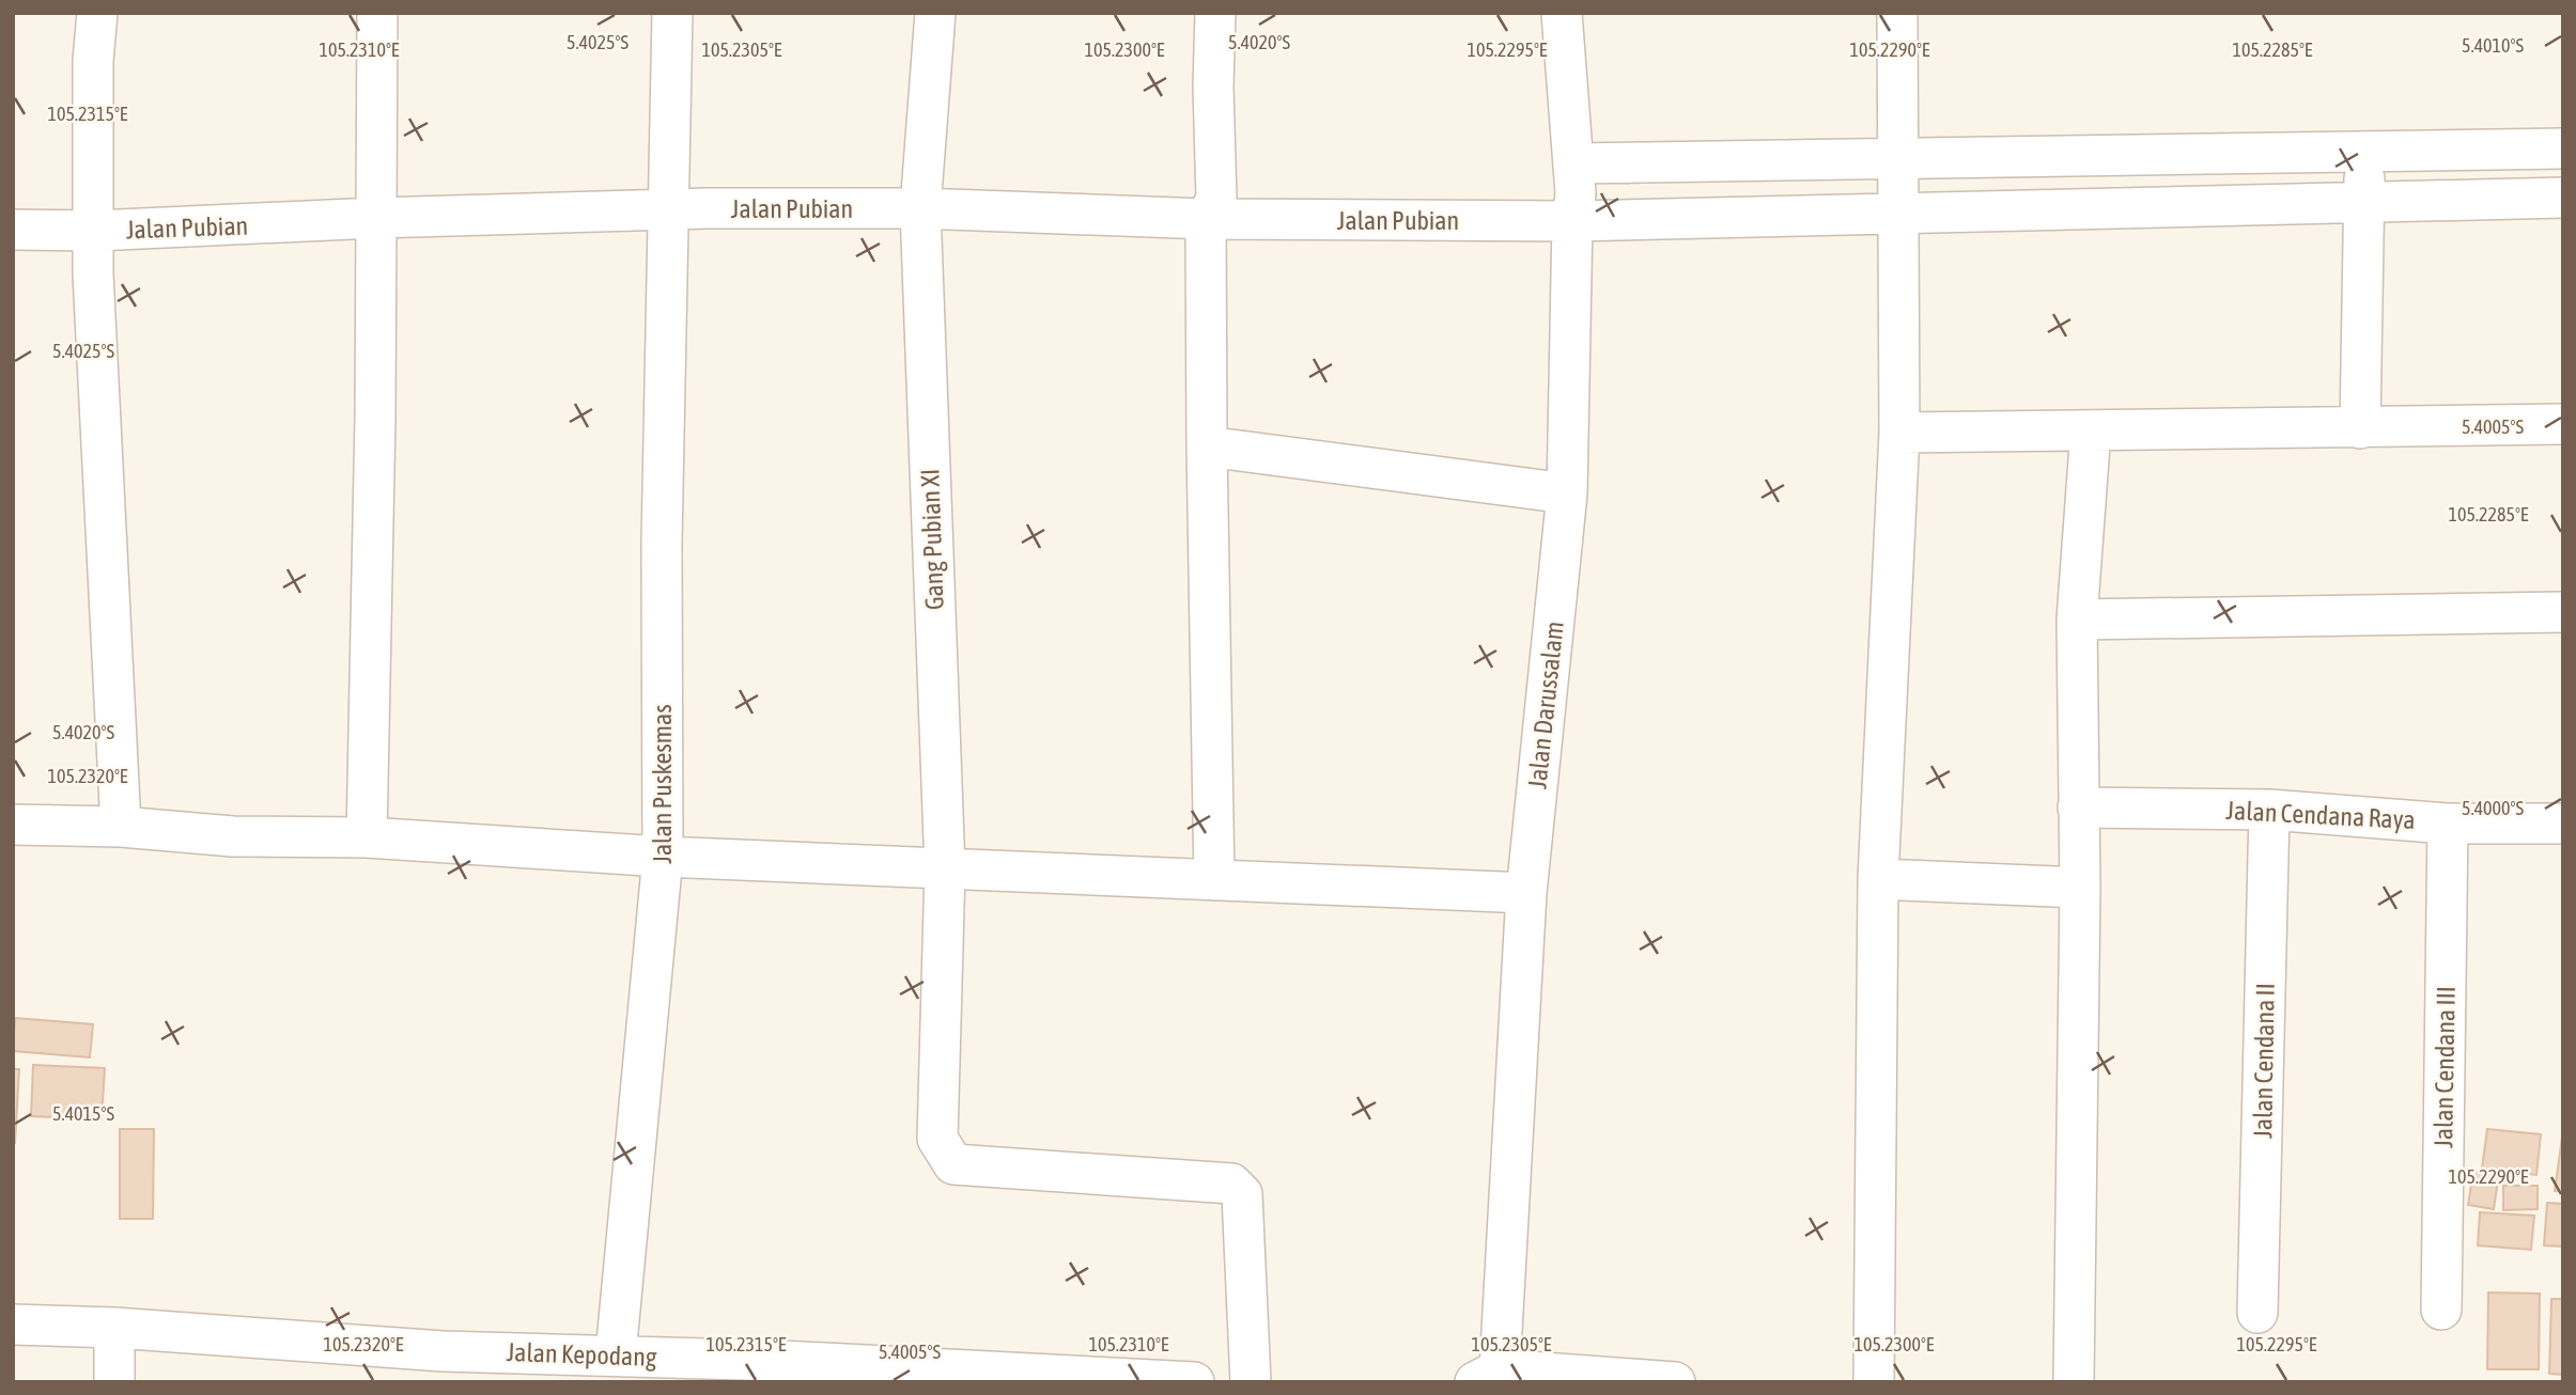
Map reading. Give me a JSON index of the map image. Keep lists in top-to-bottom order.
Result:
{
  "streets": {
    "street": [
      "Jalan Pubian",
      "Gang Pubian XI",
      "Jalan Darussalam",
      "Jalan Puskesmas",
      "Jalan Cendana Raya",
      "Jalan Cendana II",
      "Jalan Cendana III",
      "Jalan Kepodang"
    ]
  },
  "crossings": [
    ["Jalan Pubian", "Gang Pubian XI"],
    ["Jalan Pubian", "Jalan Darussalam"],
    ["Jalan Pubian", "Jalan Puskesmas"],
    ["Jalan Puskesmas", "Jalan Kepodang"],
    ["Jalan Cendana Raya", "Jalan Cendana II"],
    ["Jalan Cendana Raya", "Jalan Cendana III"]
  ],
  "coordinates": [
    "5.4025°S",
    "5.4020°S",
    "5.4010°S",
    "105.2310°E",
    "105.2305°E",
    "105.2300°E",
    "105.2295°E",
    "105.2290°E",
    "105.2285°E",
    "105.2315°E",
    "5.4005°S",
    "105.2320°E",
    "5.4000°S",
    "5.4015°S"
  ]
}
